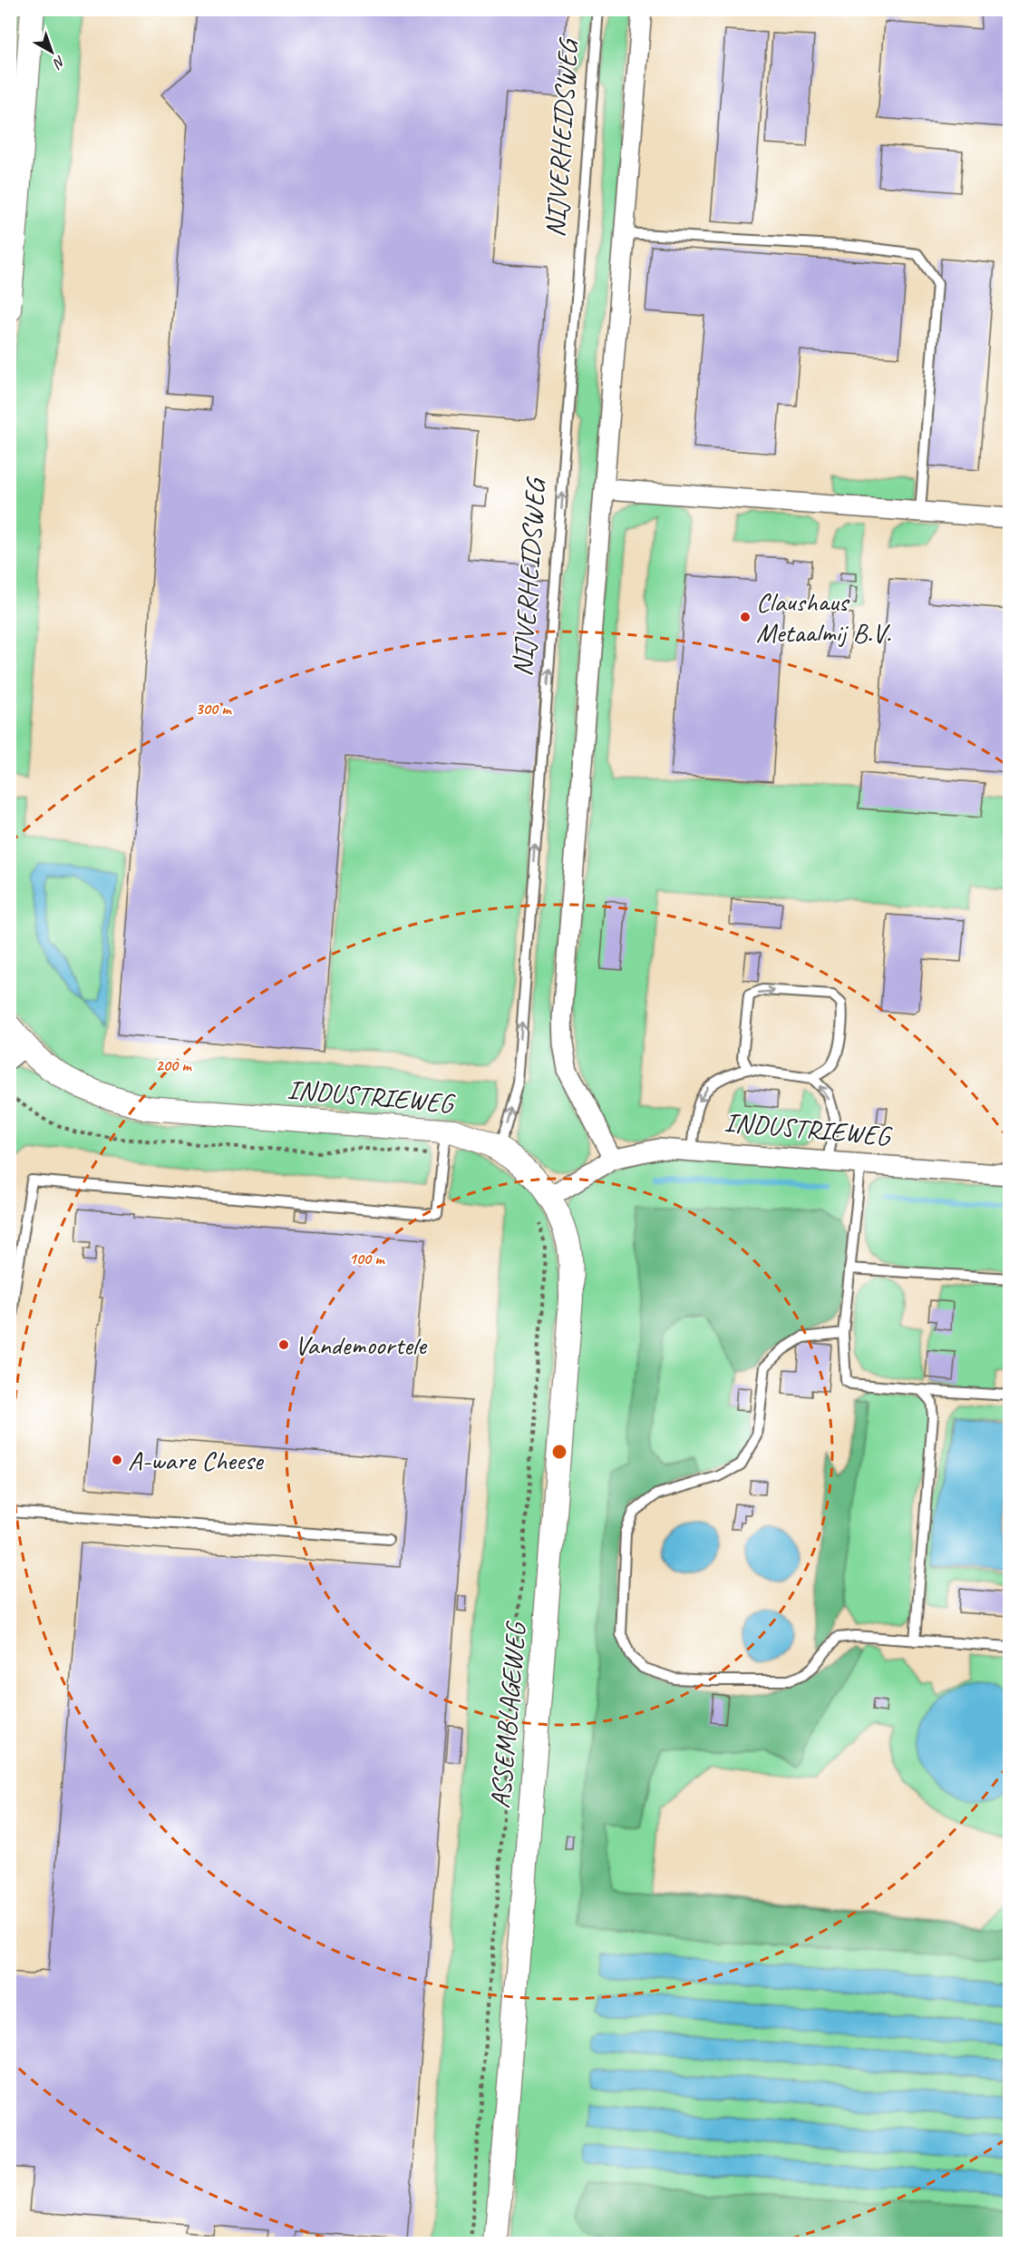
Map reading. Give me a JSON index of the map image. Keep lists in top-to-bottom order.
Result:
{
  "streets": {
    "street": ["INDUSTRIEWEG", "ASSEMBLAGEWEG"],
    "lane": ["NIJVERHEIDSWEG"]
  },
  "crossings": [
    ["NIJVERHEIDSWEG", "INDUSTRIEWEG"],
    ["INDUSTRIEWEG", "ASSEMBLAGEWEG"]
  ],
  "one_way": ["NIJVERHEIDSWEG"],
  "places": ["Claushaus Metaalmij B.V.", "Vandemoortele", "A-ware Cheese"],
  "north": "bottom right",
  "rings": ["300 m", "200 m", "100 m"]
}
